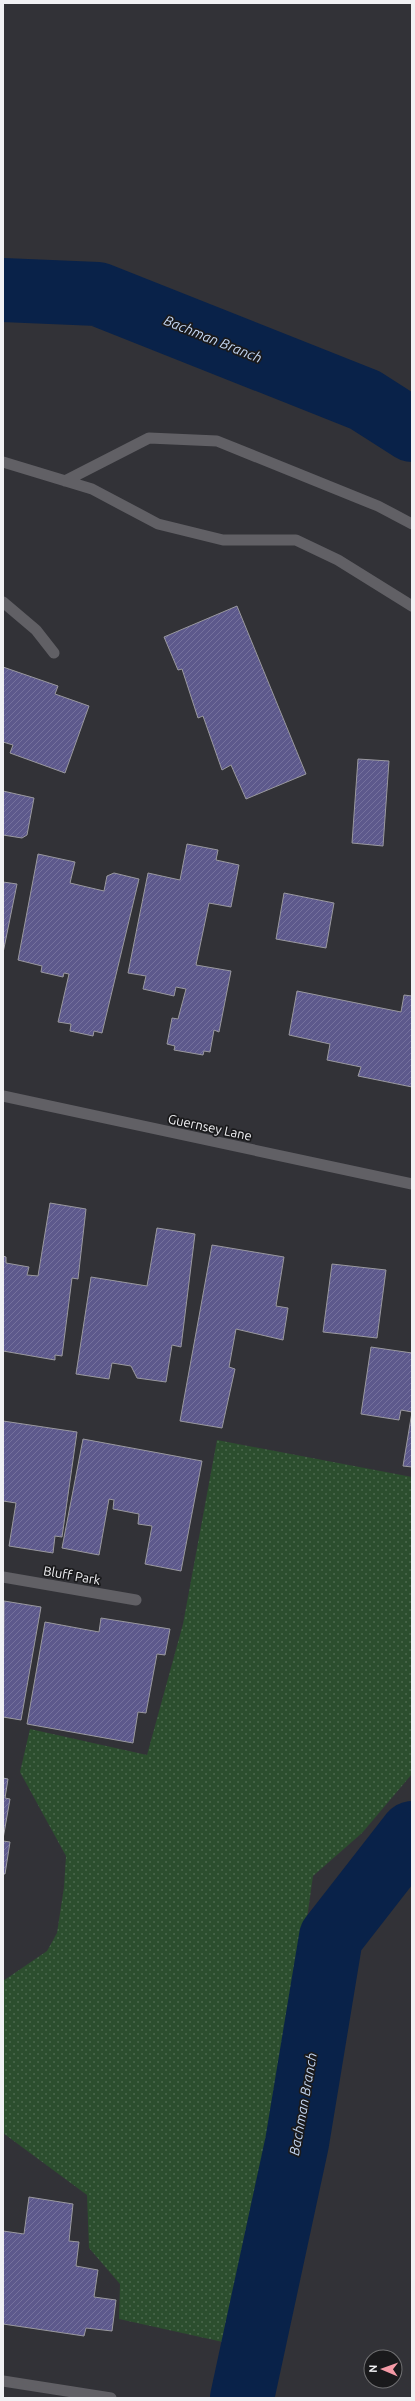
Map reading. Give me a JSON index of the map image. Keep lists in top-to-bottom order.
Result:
{
  "streets": {
    "street": ["Guernsey Lane", "Bluff Park"]
  },
  "water": ["Bachman Branch"],
  "north": "left"
}
